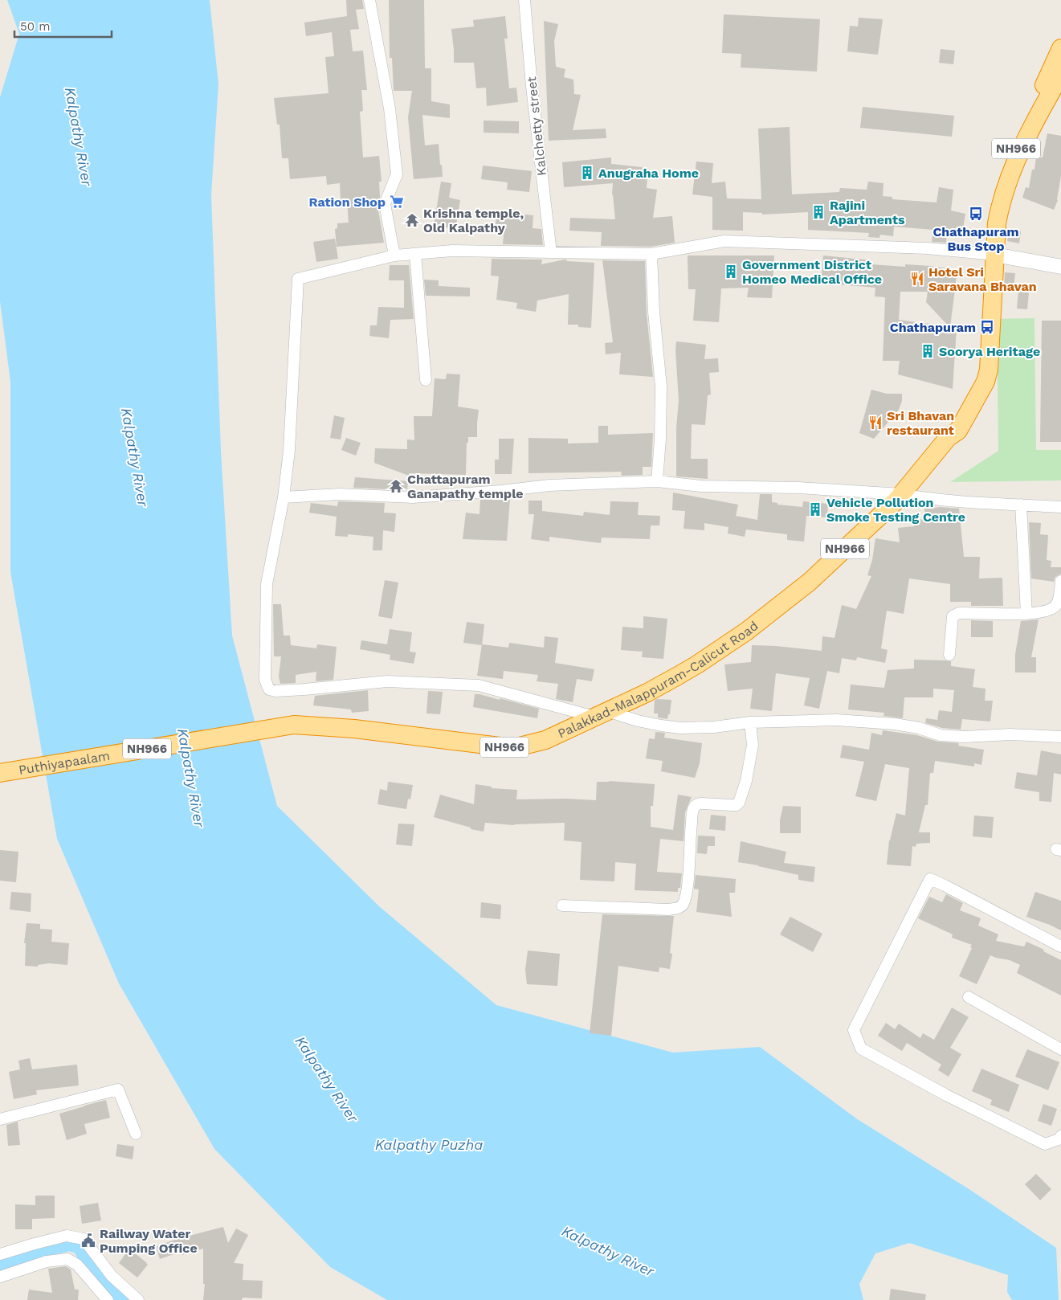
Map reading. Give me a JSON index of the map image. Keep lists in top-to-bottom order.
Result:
{
  "streets": {
    "highway": ["NH966", "Palakkad-Malappuram-Calicut Road", "Puthiyapaalam"],
    "street": ["Kalchetty street"]
  },
  "crossings": [
    ["Palakkad-Malappuram-Calicut Road", "Puthiyapaalam"]
  ],
  "water": ["Kalpathy River", "Kalpathy Puzha"],
  "places": {
    "building": [
      "Anugraha Home",
      "Rajini Apartments",
      "Government District Homeo Medical Office",
      "Soorya Heritage",
      "Vehicle Pollution Smoke Testing Centre"
    ],
    "supermarket": ["Ration Shop"],
    "bus stop": ["Chathapuram Bus Stop", "Chathapuram"],
    "temple": ["Krishna temple, Old Kalpathy", "Chattapuram Ganapathy temple"],
    "restaurant": ["Hotel Sri Saravana Bhavan", "Sri Bhavan restaurant"],
    "public building": ["Railway Water Pumping Office"]
  },
  "scale_bar": "50 m"
}
